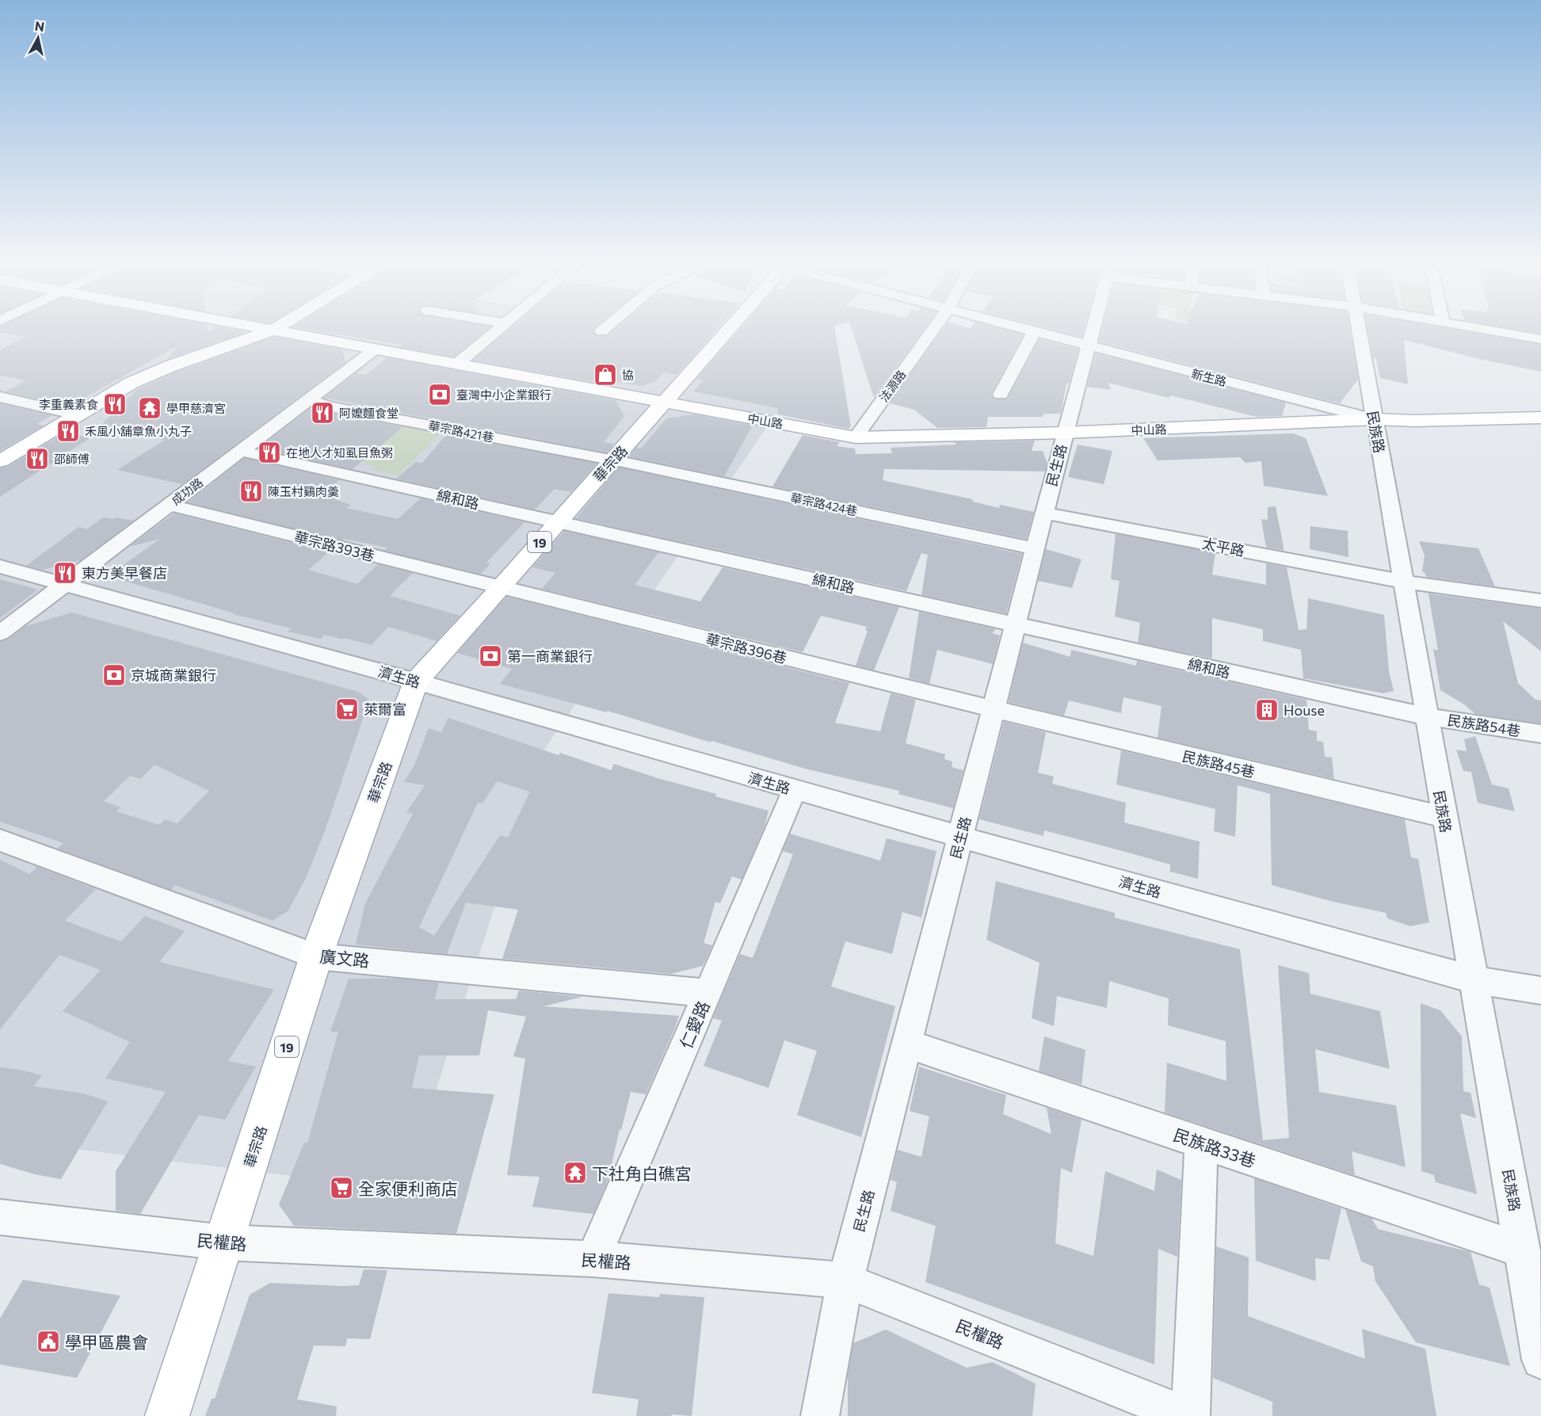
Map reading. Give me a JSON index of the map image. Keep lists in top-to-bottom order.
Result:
{
  "streets": {
    "main road": ["中山路", "華宗路", "19"],
    "street": [
      "新生路",
      "法源路",
      "華宗路421巷",
      "民族路",
      "民生路",
      "成功路",
      "綿和路",
      "華宗路424巷",
      "華宗路393巷",
      "太平路",
      "華宗路396巷",
      "濟生路",
      "民族路54巷",
      "民族路45巷",
      "廣文路",
      "仁愛路",
      "民族路33巷",
      "民權路"
    ]
  },
  "crossings": [
    ["新生路", "中山路"],
    ["新生路", "民族路"],
    ["新生路", "民生路"],
    ["法源路", "中山路"],
    ["中山路", "民族路"],
    ["中山路", "華宗路"],
    ["中山路", "民生路"],
    ["中山路", "成功路"],
    ["華宗路421巷", "華宗路"],
    ["華宗路421巷", "成功路"],
    ["華宗路421巷", "華宗路424巷"],
    ["民族路", "綿和路"],
    ["民族路", "太平路"],
    ["民族路", "濟生路"],
    ["民族路", "民族路54巷"],
    ["民族路", "民族路45巷"],
    ["民族路", "民族路33巷"],
    ["華宗路", "綿和路"],
    ["華宗路", "華宗路424巷"],
    ["華宗路", "華宗路393巷"],
    ["華宗路", "華宗路396巷"],
    ["華宗路", "濟生路"],
    ["華宗路", "廣文路"],
    ["華宗路", "民權路"],
    ["民生路", "綿和路"],
    ["民生路", "華宗路424巷"],
    ["民生路", "太平路"],
    ["民生路", "華宗路396巷"],
    ["民生路", "濟生路"],
    ["民生路", "民族路45巷"],
    ["民生路", "民族路33巷"],
    ["民生路", "民權路"],
    ["成功路", "綿和路"],
    ["成功路", "華宗路393巷"],
    ["成功路", "濟生路"],
    ["綿和路", "民族路54巷"],
    ["華宗路393巷", "華宗路396巷"],
    ["華宗路396巷", "民族路45巷"],
    ["濟生路", "仁愛路"],
    ["廣文路", "仁愛路"],
    ["仁愛路", "民權路"]
  ],
  "places": {
    "shop": ["協"],
    "bank": ["臺灣中小企業銀行", "第一商業銀行", "京城商業銀行"],
    "restaurant": [
      "李重義素食",
      "阿嬤麵食堂",
      "禾風小舖章魚小丸子",
      "在地人才知虱目魚粥",
      "邵師傅",
      "陳玉村鷄肉羮",
      "東方美早餐店"
    ],
    "temple": ["學甲慈濟宮", "下社角白礁宮"],
    "supermarket": ["萊爾富", "全家便利商店"],
    "building": ["House"],
    "public building": ["學甲區農會"]
  },
  "north": "top"
}
